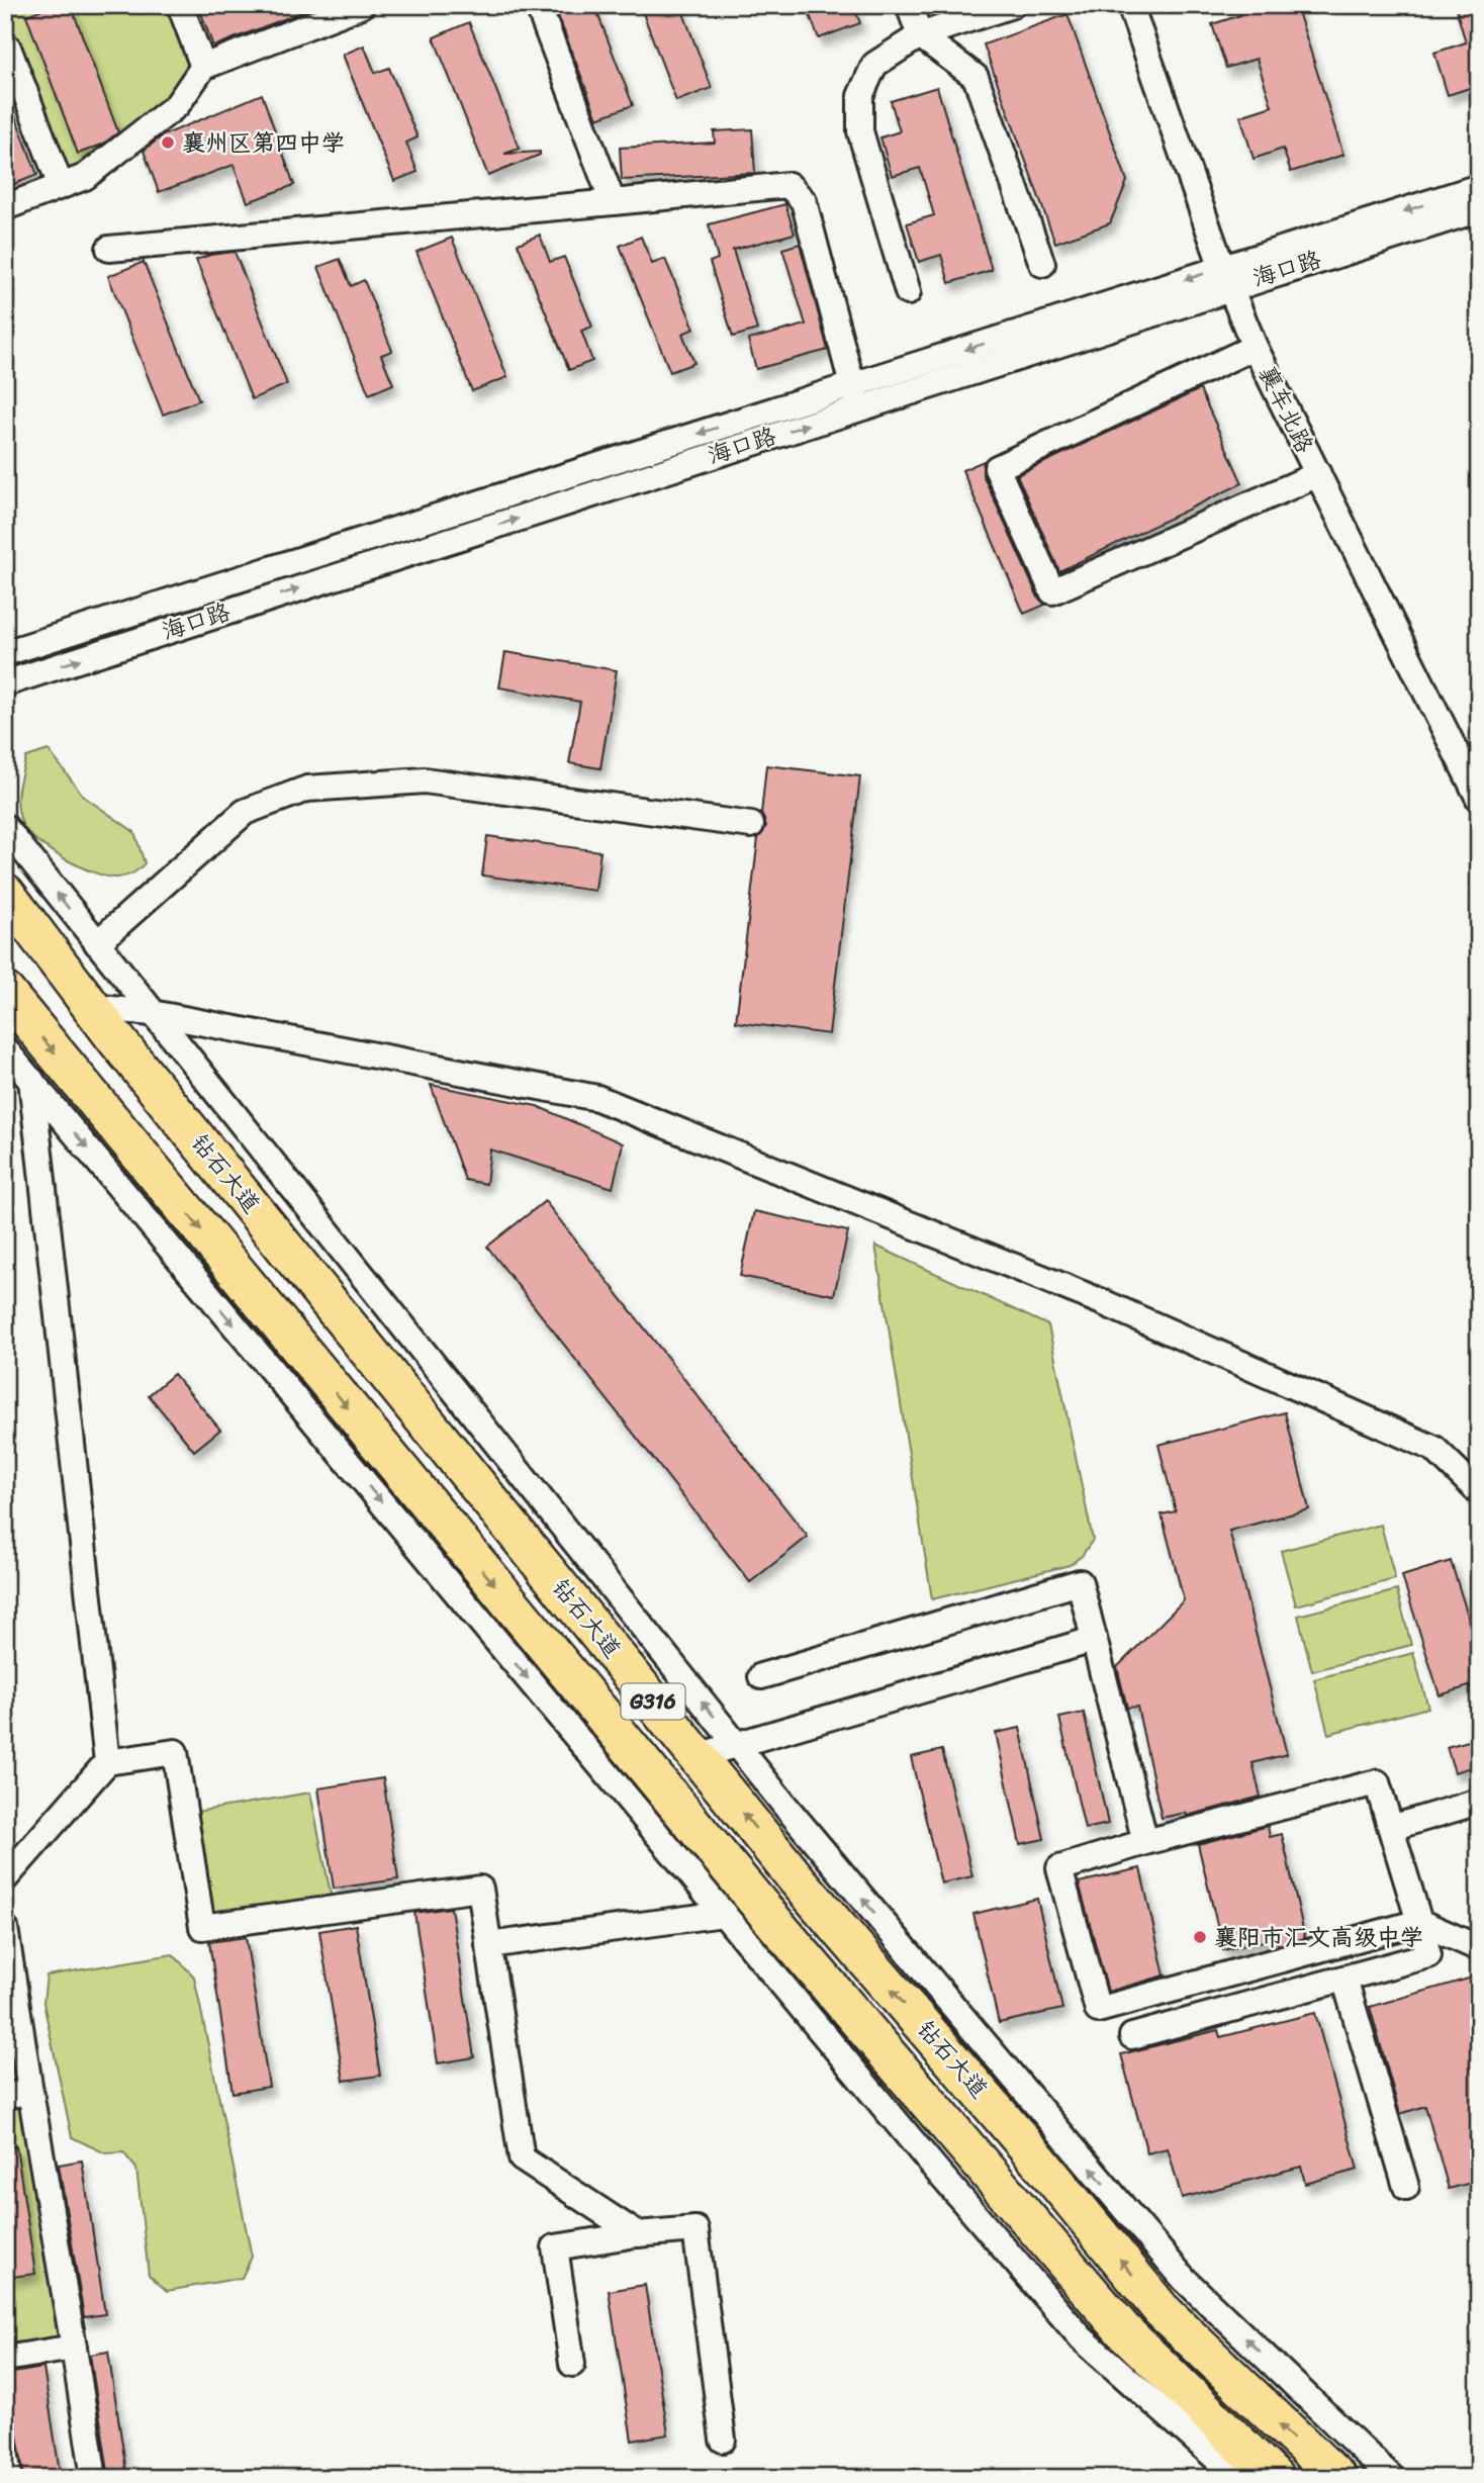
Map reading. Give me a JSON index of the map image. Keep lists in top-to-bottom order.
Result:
{
  "streets": {
    "highway": ["钻石大道", "G316"],
    "street": ["海口路", "襄车北路"]
  },
  "crossings": [
    ["海口路", "襄车北路"]
  ],
  "places": ["襄州区第四中学", "襄阳市汇文高级中学"]
}
